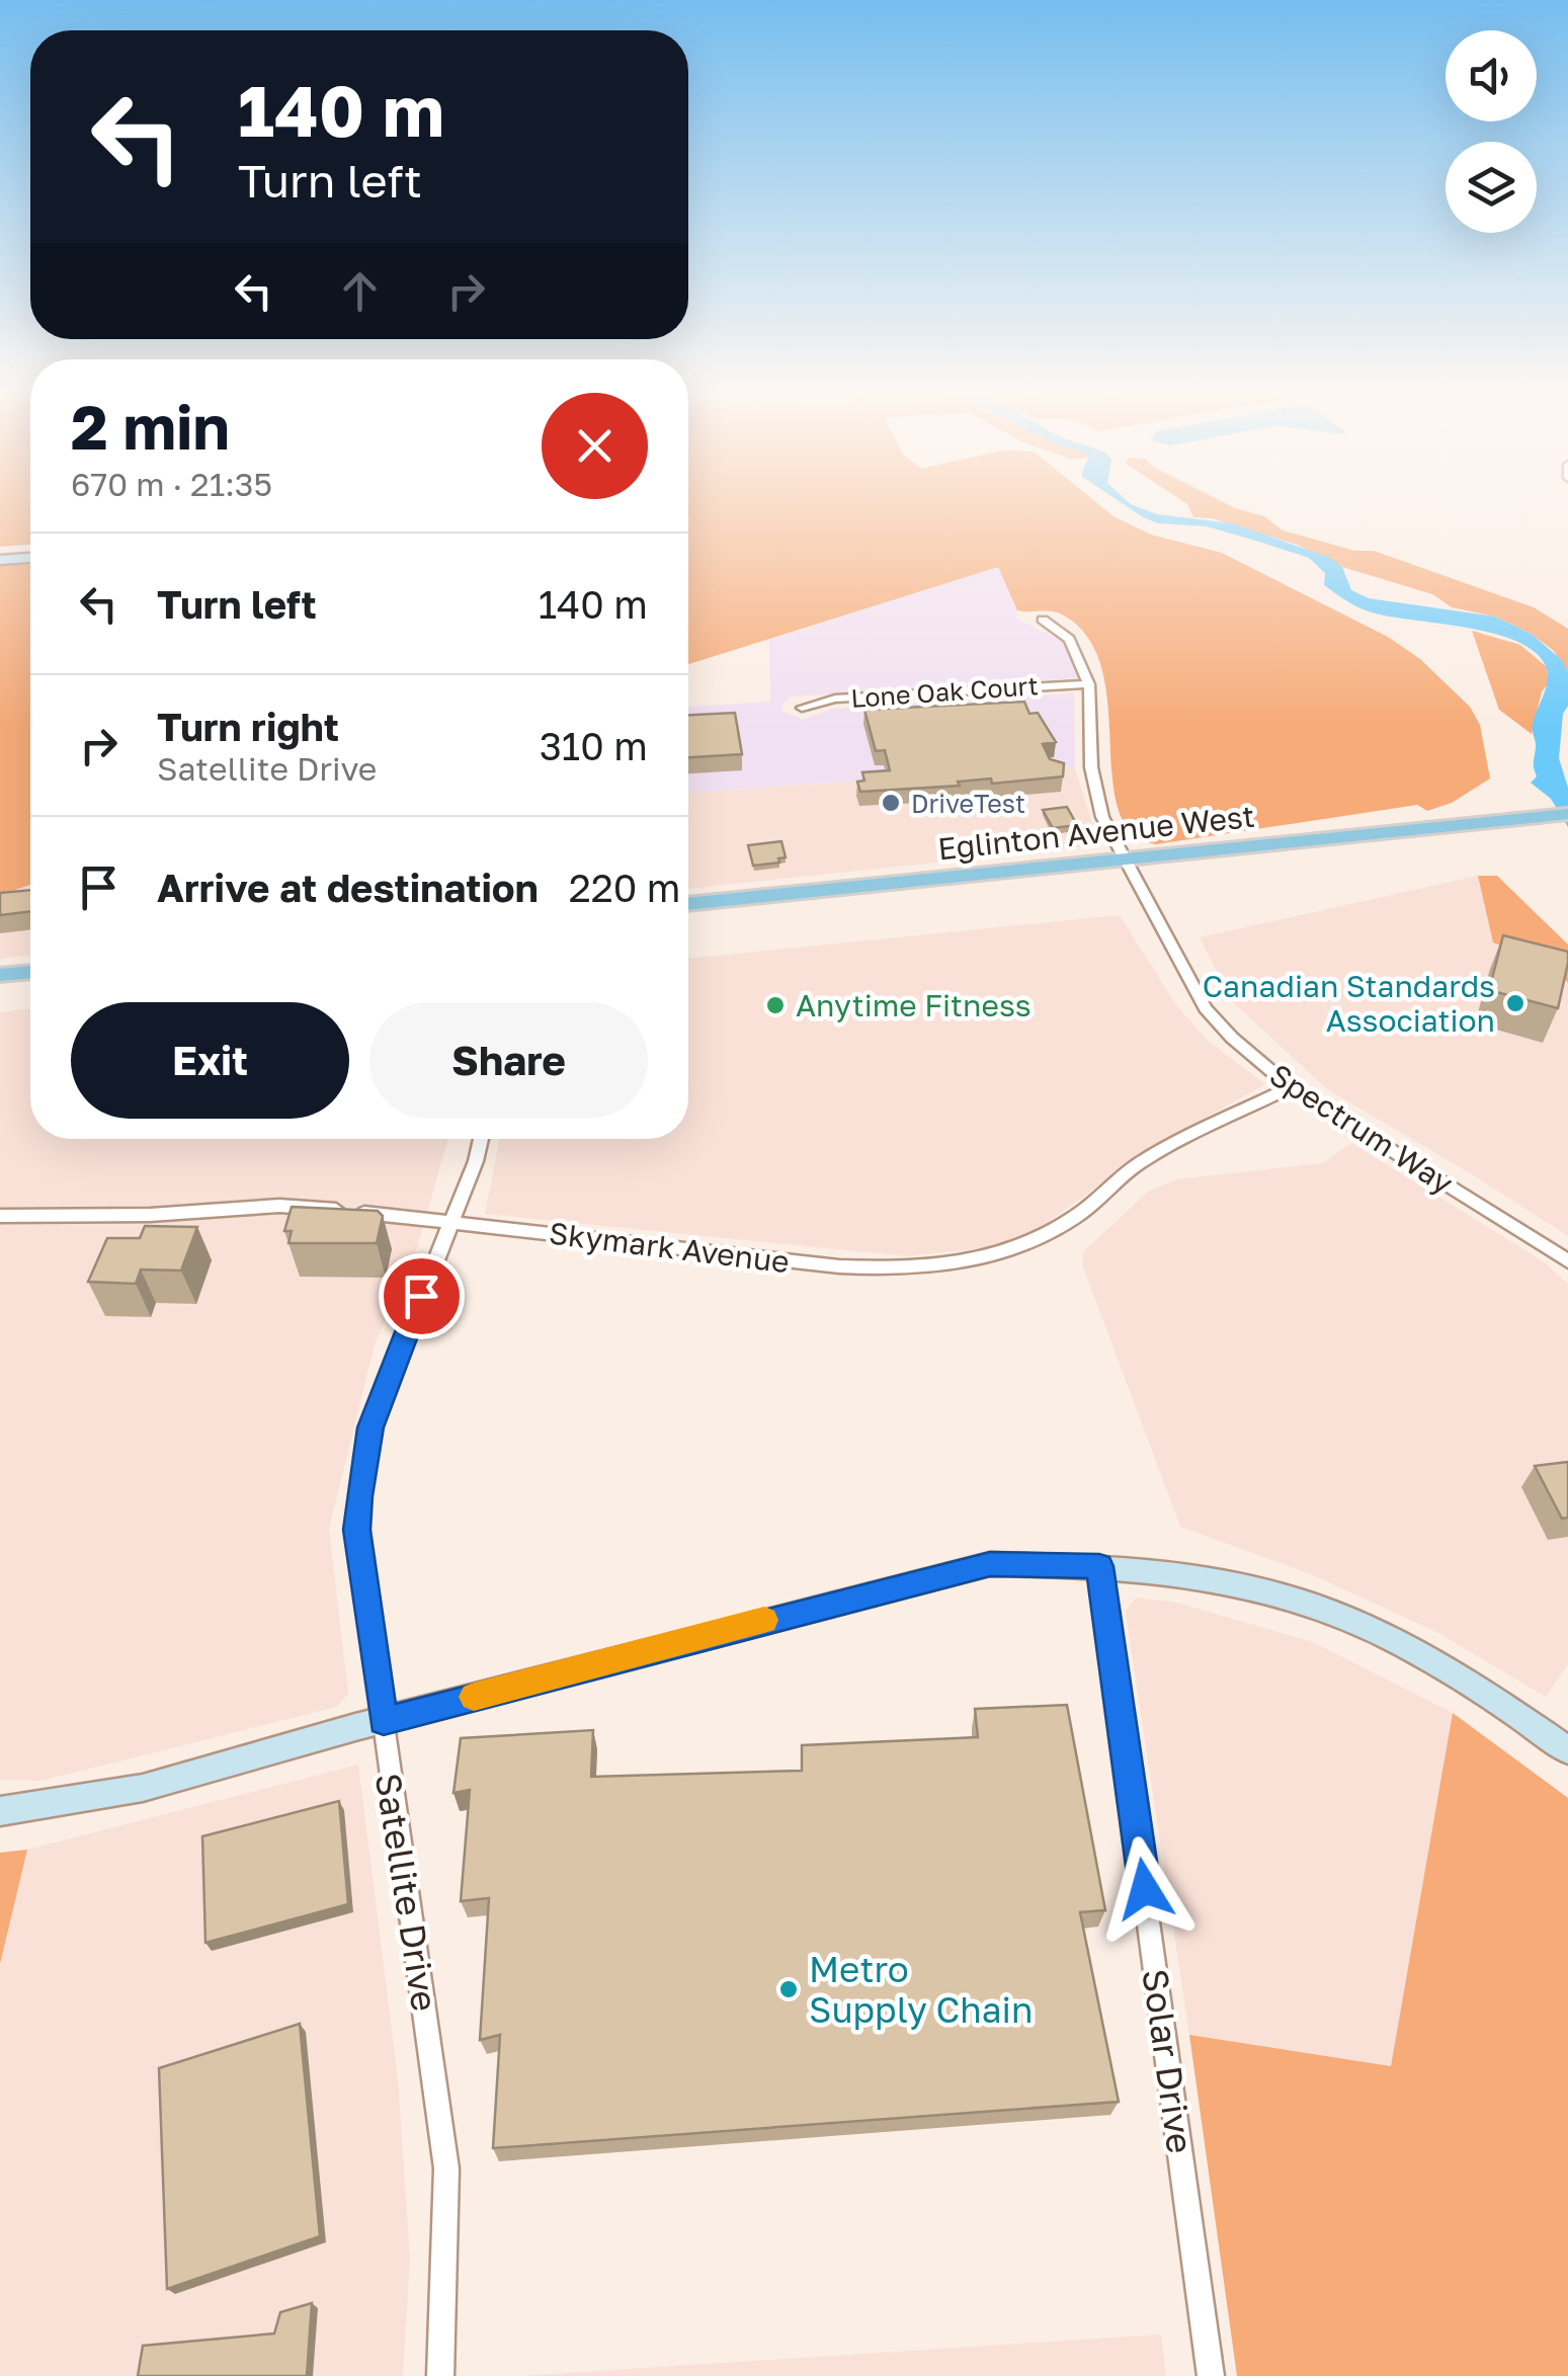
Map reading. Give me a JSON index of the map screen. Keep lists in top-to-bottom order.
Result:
{
  "streets": {
    "main road": ["Eglinton Avenue West"],
    "street": [
      "Lone Oak Court",
      "Spectrum Way",
      "Skymark Avenue",
      "Satellite Drive",
      "Solar Drive"
    ]
  },
  "crossings": [
    ["Lone Oak Court", "Spectrum Way"],
    ["Eglinton Avenue West", "Spectrum Way"],
    ["Spectrum Way", "Skymark Avenue"],
    ["Skymark Avenue", "Satellite Drive"]
  ],
  "places": [
    "DriveTest",
    "Canadian Standards Association",
    "Anytime Fitness",
    "Metro Supply Chain"
  ],
  "page": {
    "turn": ["140 m", "Turn left"],
    "heading": ["2 min", "670 m · 21:35"],
    "list": [
      {
        "name": "Turn left",
        "value": "140 m"
      },
      {
        "name": "Turn right",
        "note": "Satellite Drive",
        "value": "310 m"
      },
      {
        "name": "Arrive at destination",
        "value": "220 m"
      }
    ],
    "buttons": ["Exit", "Share"]
  }
}
